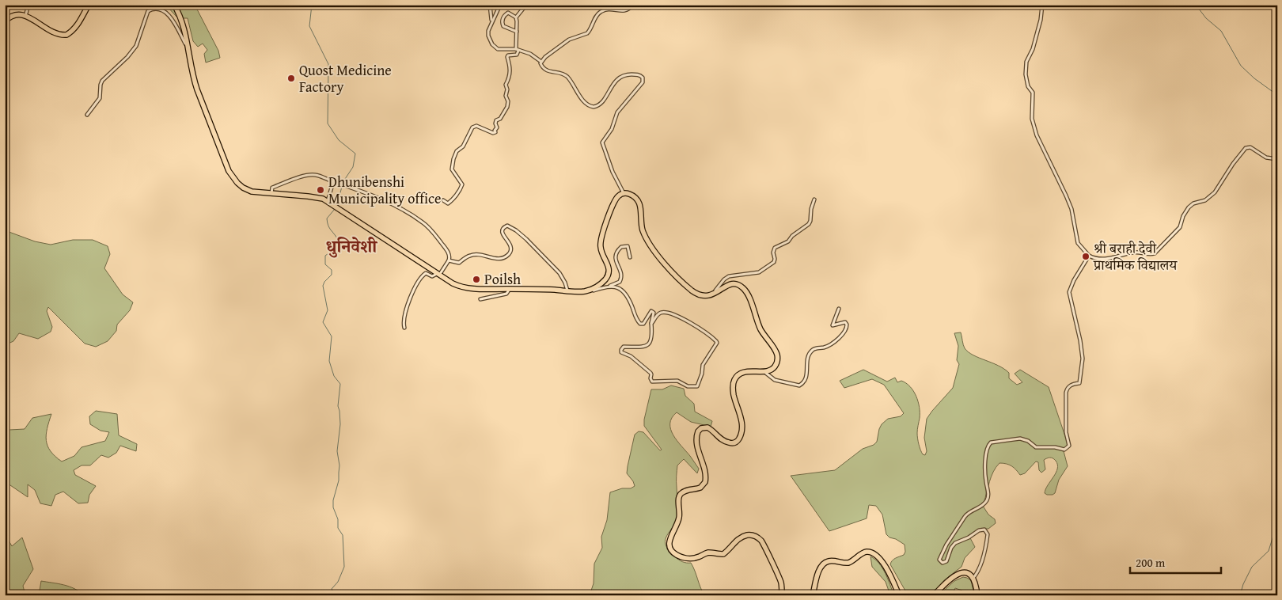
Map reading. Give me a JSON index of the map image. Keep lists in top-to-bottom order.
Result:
{
  "districts": ["धुनिवेशी"],
  "places": [
    "Quost Medicine Factory",
    "Dhunibenshi Municipality office",
    "श्री बराही देवी प्राथमिक विद्यालय",
    "Poilsh"
  ],
  "scale_bar": "200 m"
}
